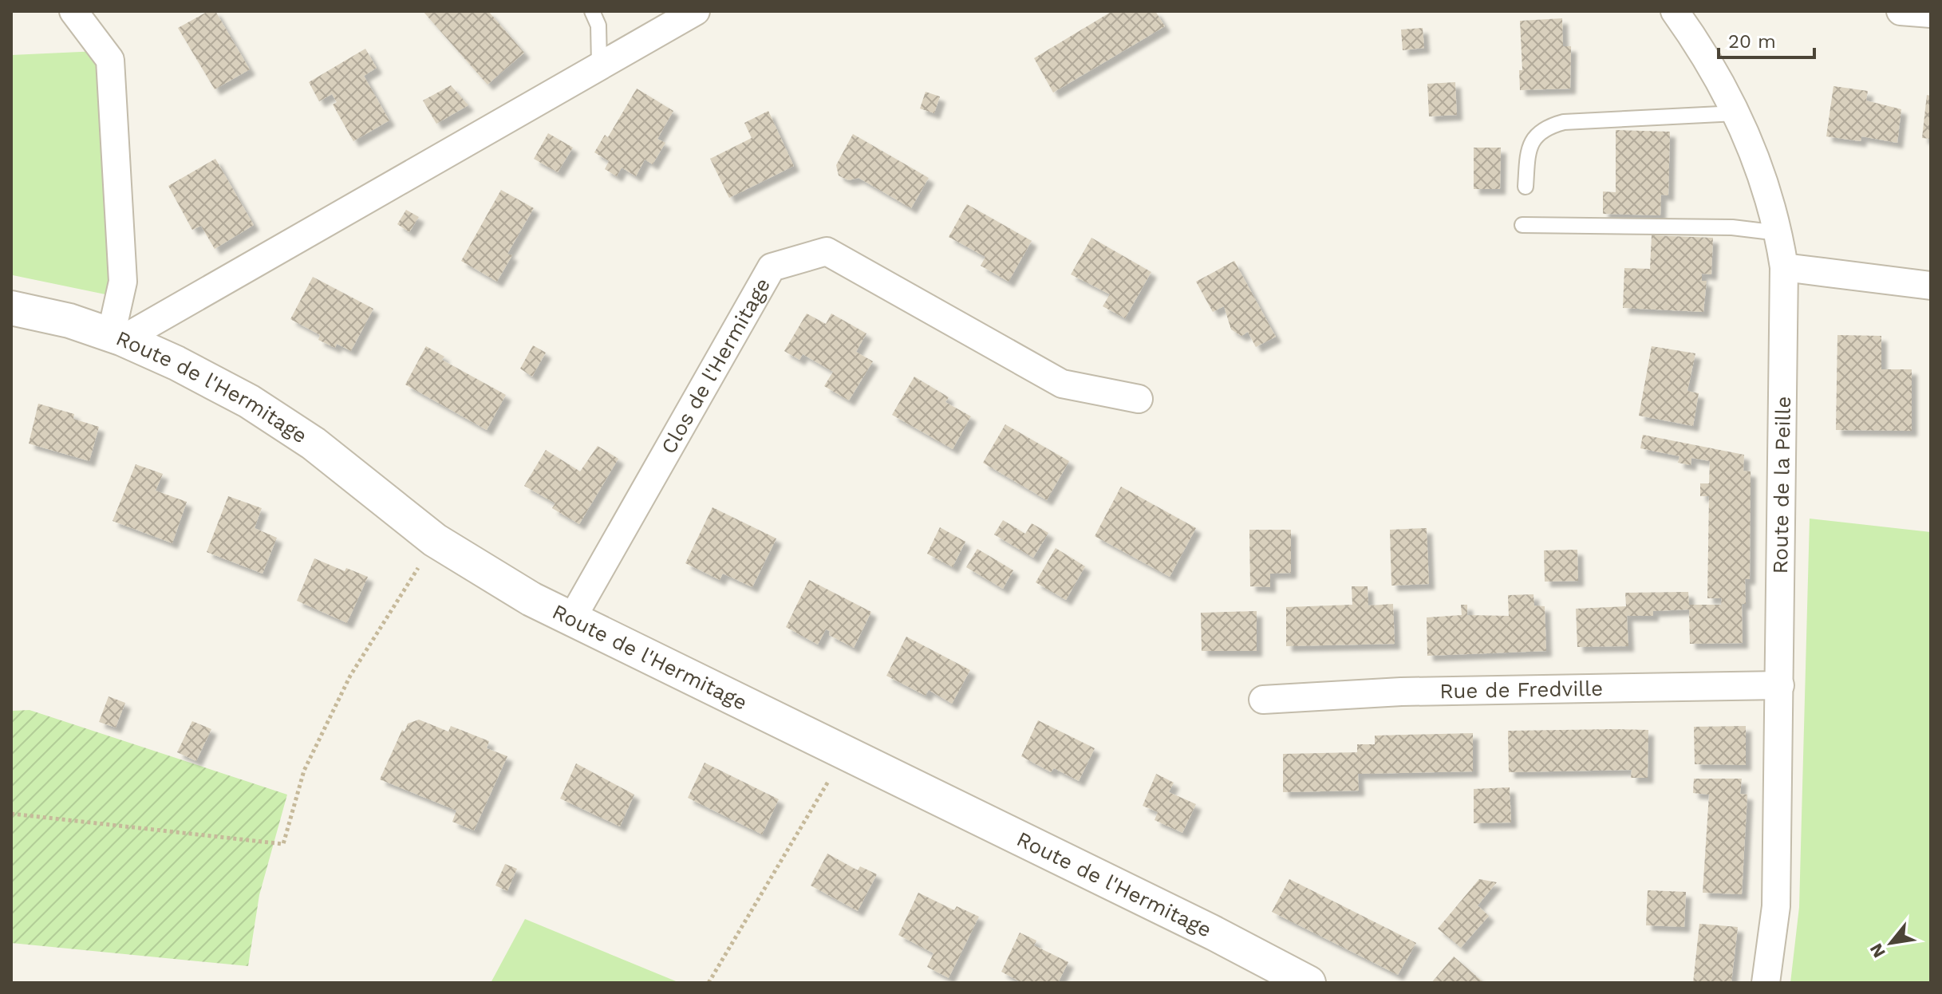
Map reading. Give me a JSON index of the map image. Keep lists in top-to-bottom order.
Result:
{
  "streets": {
    "street": [
      "Clos de l'Hermitage",
      "Route de l'Hermitage",
      "Route de la Peille",
      "Rue de Fredville"
    ]
  },
  "crossings": [
    ["Clos de l'Hermitage", "Route de l'Hermitage"],
    ["Route de la Peille", "Rue de Fredville"]
  ],
  "scale_bar": "20 m",
  "north": "bottom left"
}
